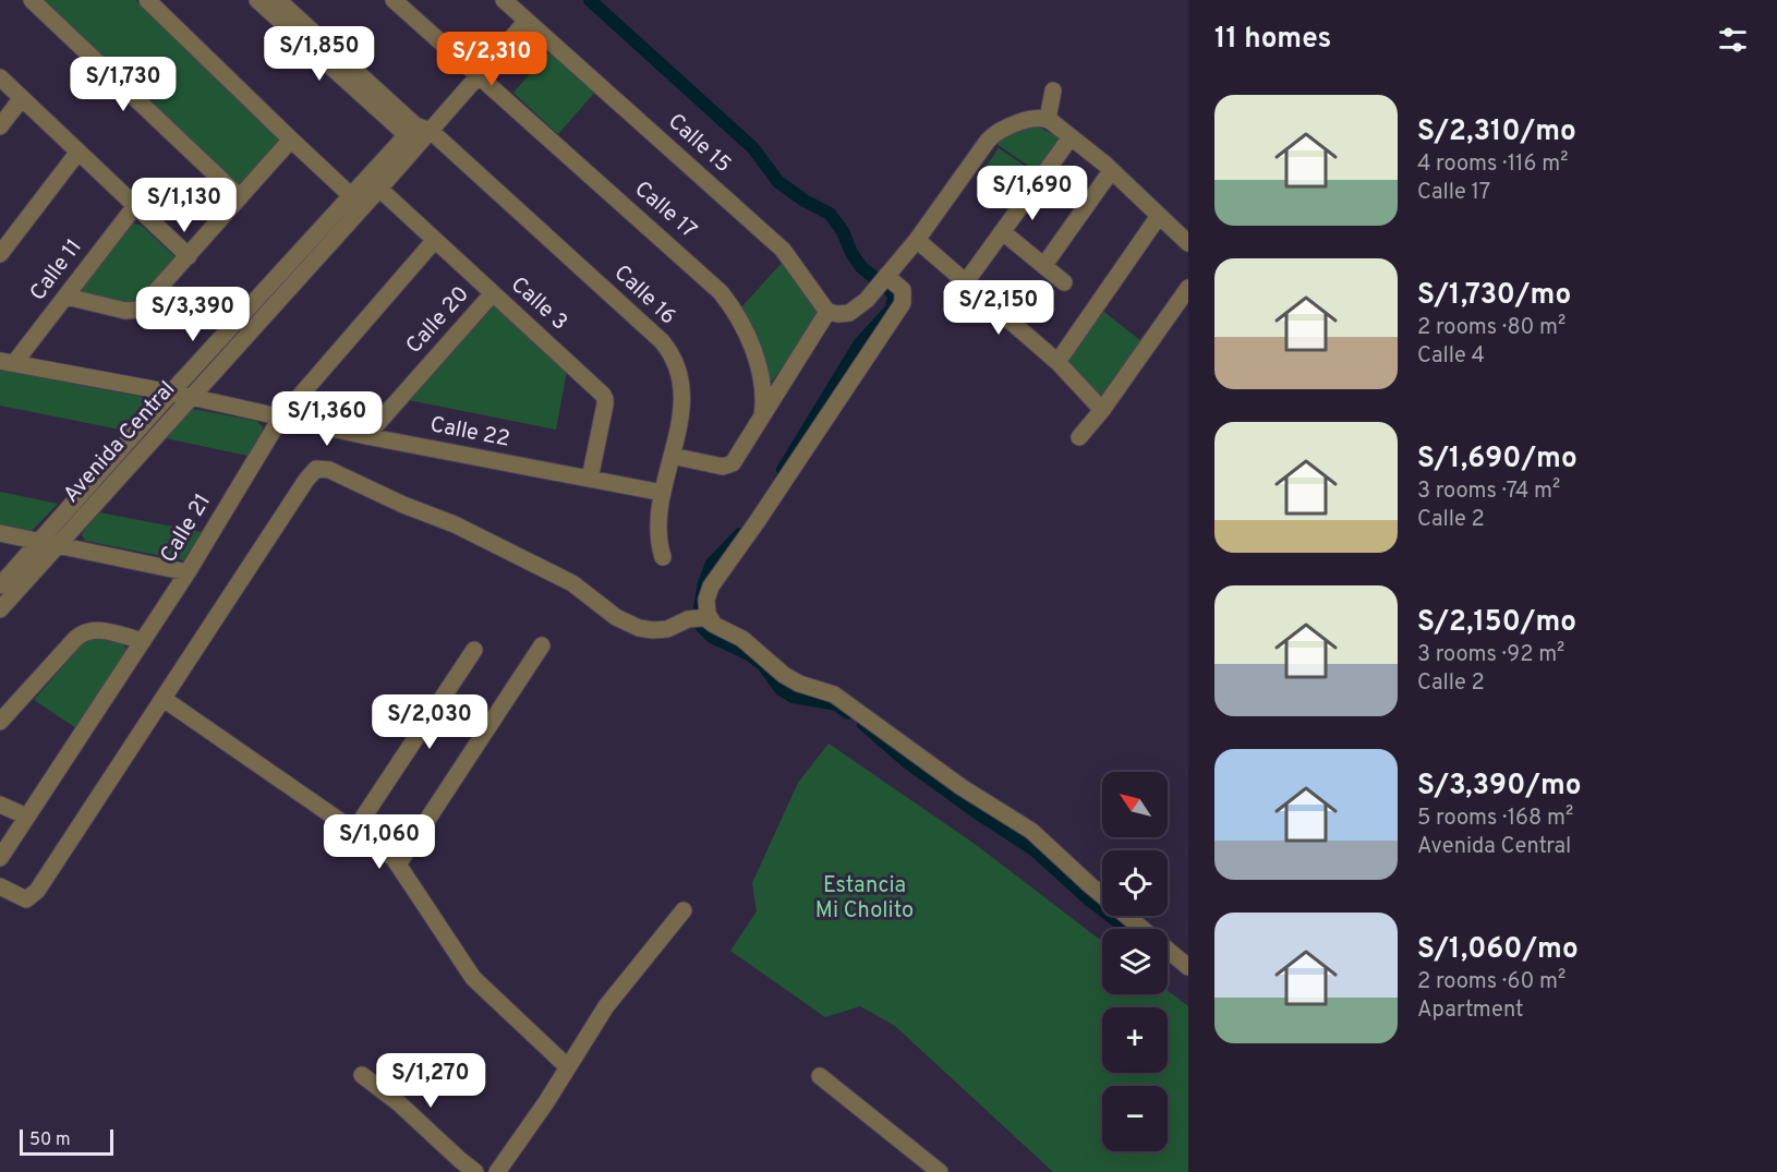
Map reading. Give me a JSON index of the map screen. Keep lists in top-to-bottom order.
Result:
{
  "streets": {
    "street": [
      "Calle 15",
      "Calle 17",
      "Calle 11",
      "Calle 16",
      "Calle 3",
      "Calle 20",
      "Calle 22",
      "Avenida Central",
      "Calle 21"
    ]
  },
  "crossings": [
    ["Calle 11", "Calle 22"],
    ["Calle 16", "Calle 22"],
    ["Calle 16", "Avenida Central"],
    ["Calle 3", "Calle 20"],
    ["Calle 3", "Calle 22"],
    ["Calle 3", "Avenida Central"],
    ["Calle 3", "Calle 21"],
    ["Calle 20", "Calle 22"],
    ["Calle 22", "Avenida Central"],
    ["Calle 22", "Calle 21"]
  ],
  "parks": ["Estancia Mi Cholito"],
  "scale_bar": "50 m",
  "north": "top left",
  "page": {
    "heading": "11 homes",
    "price": [
      "S/1,850",
      "S/2,310",
      "S/1,730",
      "S/1,690",
      "S/1,130",
      "S/2,150",
      "S/3,390",
      "S/1,360",
      "S/2,030",
      "S/1,060",
      "S/1,270"
    ],
    "list": [
      {
        "name": "S/2,310/mo",
        "note": "4 rooms · 116 m² · Calle 17"
      },
      {
        "name": "S/1,730/mo",
        "note": "2 rooms · 80 m² · Calle 4"
      },
      {
        "name": "S/1,690/mo",
        "note": "3 rooms · 74 m² · Calle 2"
      },
      {
        "name": "S/2,150/mo",
        "note": "3 rooms · 92 m² · Calle 2"
      },
      {
        "name": "S/3,390/mo",
        "note": "5 rooms · 168 m² · Avenida Central"
      },
      {
        "name": "S/1,060/mo",
        "note": "2 rooms · 60 m² · Apartment"
      }
    ],
    "map_buttons": ["+", "−"],
    "scale": "50 m"
  }
}
